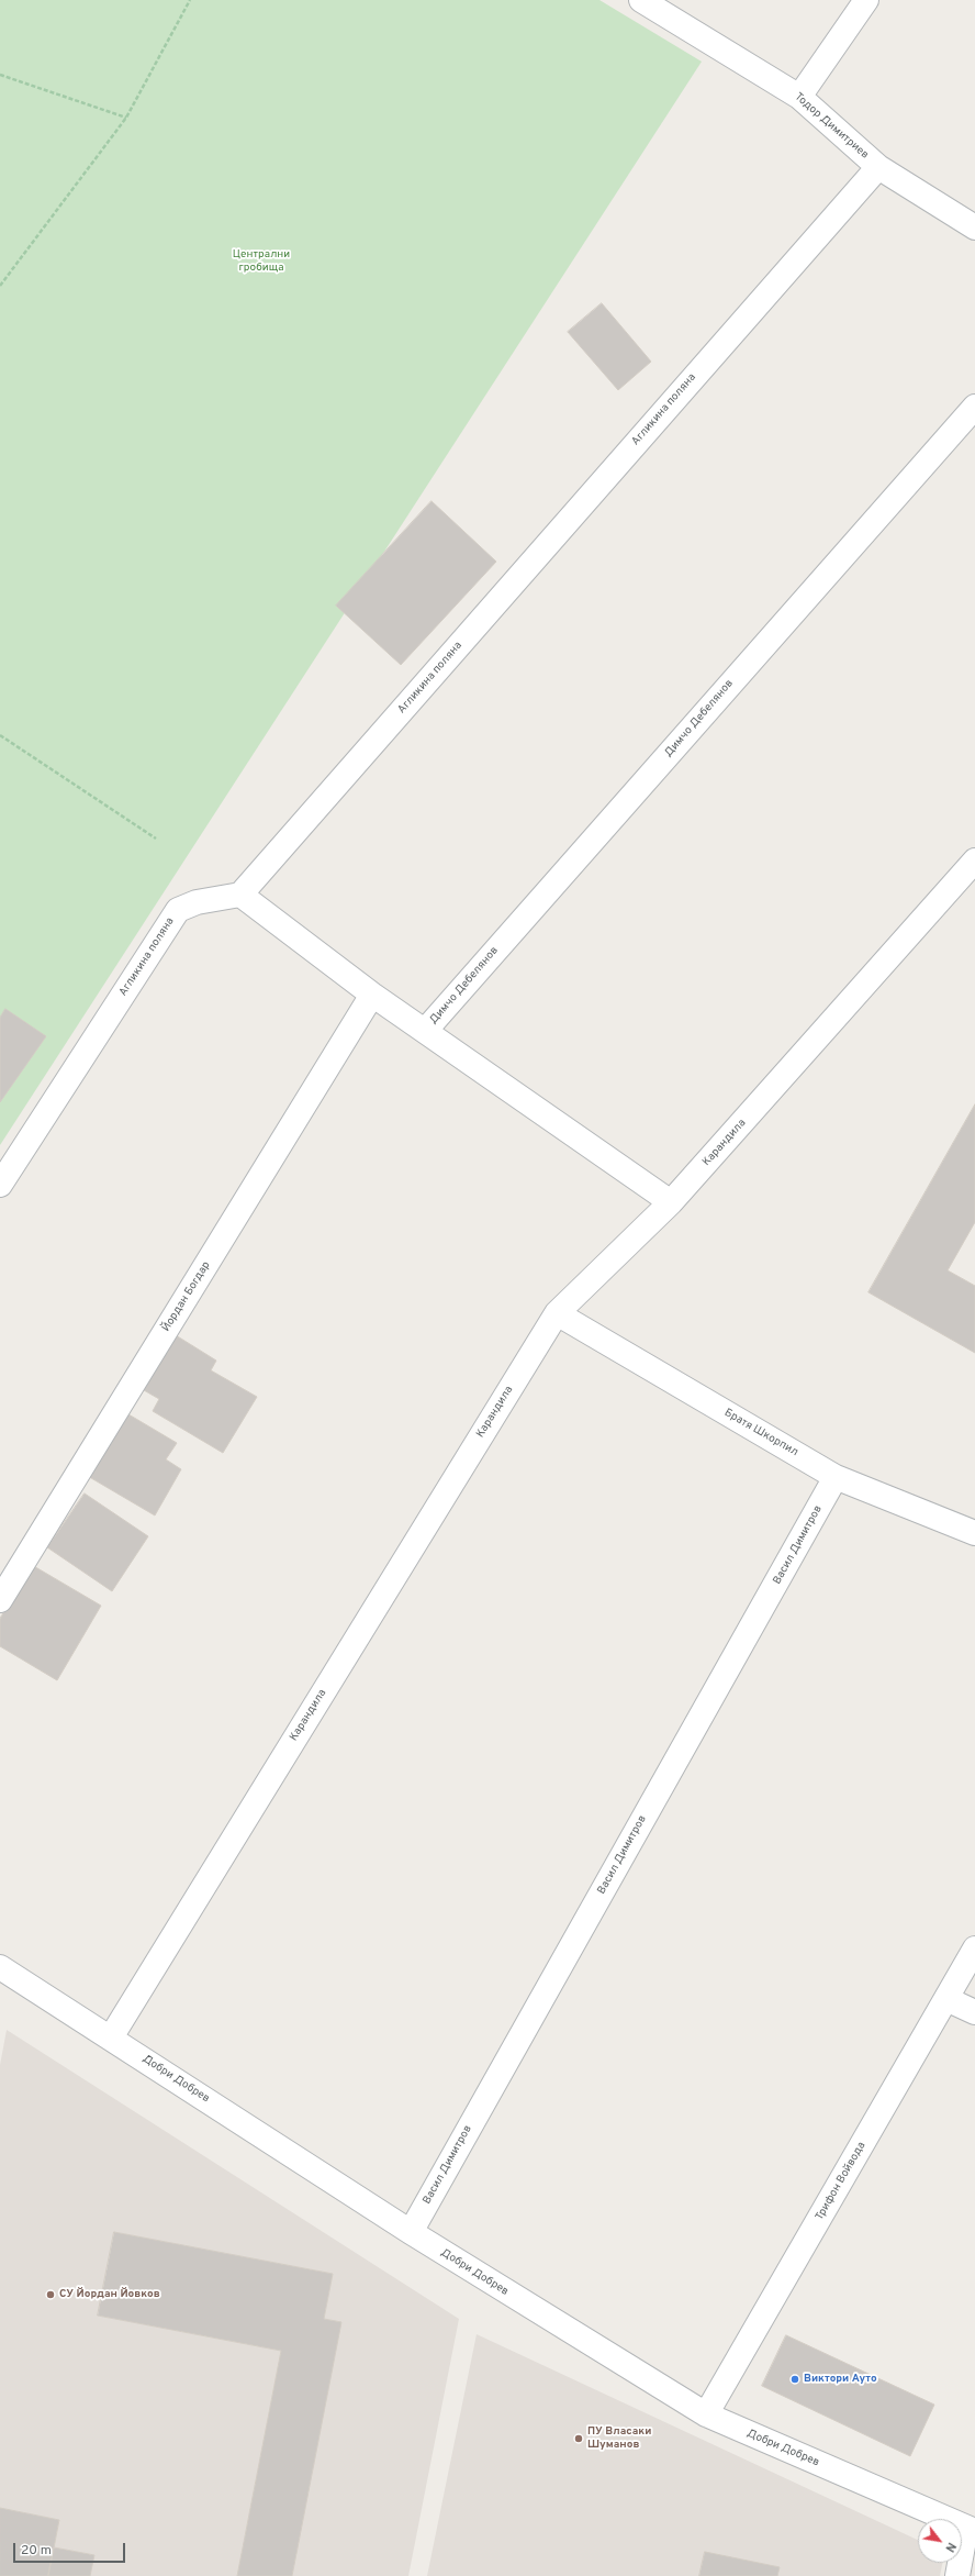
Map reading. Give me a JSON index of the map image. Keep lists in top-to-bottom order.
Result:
{
  "streets": {
    "street": [
      "Тодор Димитриев",
      "Агликина поляна",
      "Димчо Дебелянов",
      "Карандила",
      "Йордан Богдар",
      "Братя Шкорпил",
      "Васил Димитров",
      "Добри Добрев",
      "Трифон Войвода"
    ]
  },
  "crossings": [
    ["Тодор Димитриев", "Агликина поляна"],
    ["Карандила", "Братя Шкорпил"],
    ["Карандила", "Добри Добрев"],
    ["Братя Шкорпил", "Васил Димитров"],
    ["Васил Димитров", "Добри Добрев"],
    ["Добри Добрев", "Трифон Войвода"]
  ],
  "parks": ["Централни гробища"],
  "places": ["СУ Йордан Йовков", "Виктори Ауто", "ПУ Власаки Шуманов"],
  "scale_bar": "20 m",
  "north": "bottom right"
}
